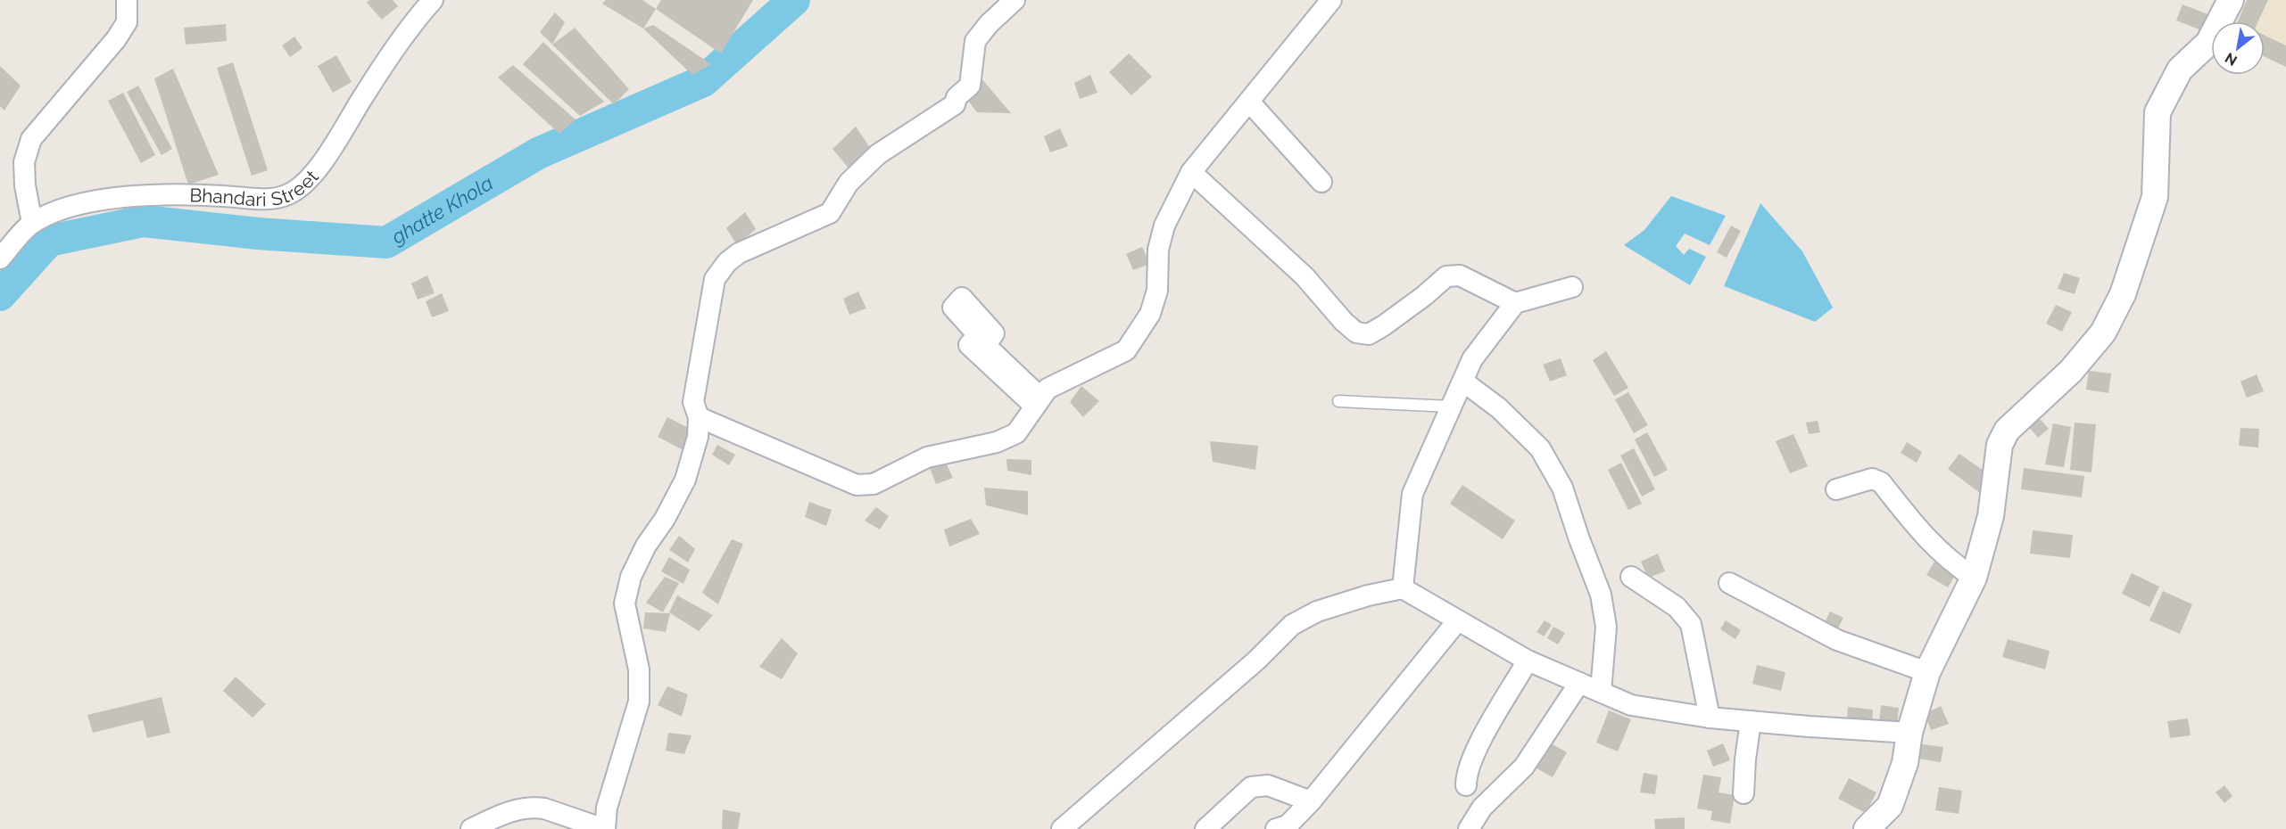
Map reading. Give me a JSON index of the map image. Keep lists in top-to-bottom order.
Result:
{
  "streets": {
    "street": ["Bhandari Street"]
  },
  "water": ["ghatte Khola"],
  "north": "bottom left"
}
